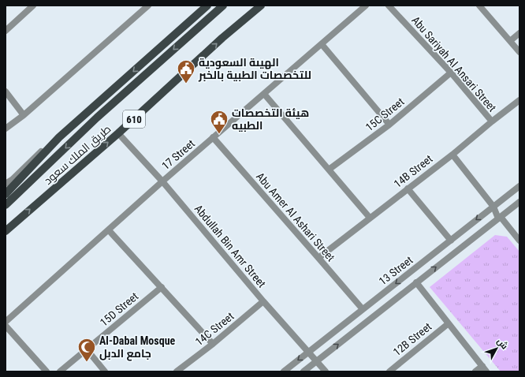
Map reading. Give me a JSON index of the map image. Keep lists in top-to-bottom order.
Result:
{
  "streets": {
    "main road": ["610", "طريق الملك سعود"],
    "street": [
      "Abu Sariyah Al Ansari Street",
      "15C Street",
      "17 Street",
      "14B Street",
      "Abu Amer Al Ashari Street",
      "Abdullah Bin Amr Street",
      "13 Street",
      "15D Street",
      "14C Street",
      "12B Street"
    ]
  },
  "crossings": [
    ["Abu Sariyah Al Ansari Street", "15C Street"],
    ["Abu Sariyah Al Ansari Street", "14B Street"],
    ["طريق الملك سعود", "Abdullah Bin Amr Street"],
    ["17 Street", "Abu Amer Al Ashari Street"],
    ["17 Street", "Abdullah Bin Amr Street"],
    ["14B Street", "Abu Amer Al Ashari Street"],
    ["Abu Amer Al Ashari Street", "13 Street"],
    ["Abdullah Bin Amr Street", "13 Street"],
    ["Abdullah Bin Amr Street", "14C Street"]
  ],
  "places": {
    "public building": ["الهيىة السعودية للتخصصات الطبية بالخبر", "هيئة التخصصات الطبيه"],
    "mosque": ["Al-Dabal Mosque جامع الدبل"]
  },
  "north": "top right"
}
